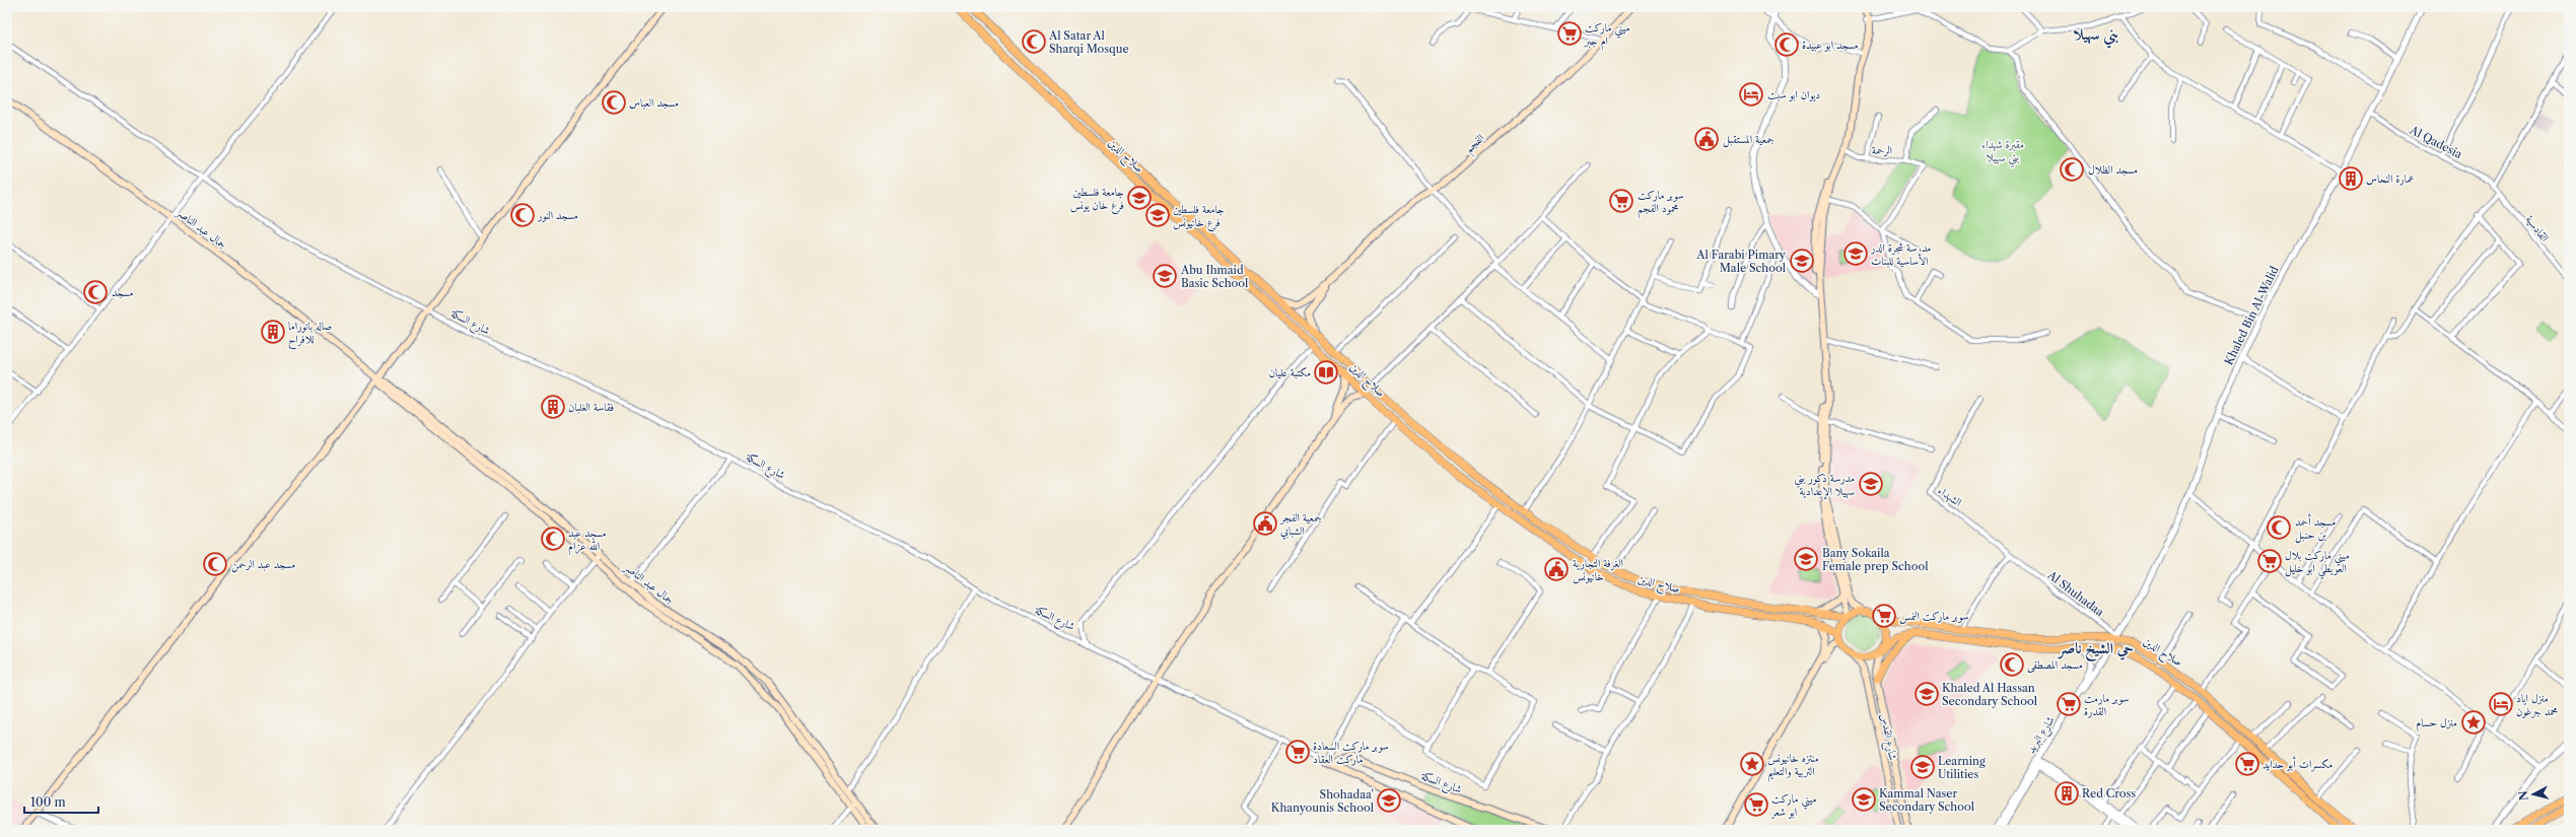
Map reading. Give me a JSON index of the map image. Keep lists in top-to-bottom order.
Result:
{
  "streets": {
    "highway": ["صلاح الدين"],
    "main road": [
      "الفجم",
      "جمال عبد الناصر",
      "شارع السكة",
      "شارع القدس"
    ],
    "street": [
      "Al Qadesia",
      "الرحمة",
      "القادسية",
      "Khaled Bin Al-Walid",
      "الشهداء",
      "Al Shuhadaa",
      "شارع البريد"
    ]
  },
  "crossings": [
    ["Al Qadesia", "القادسية"],
    ["Al Qadesia", "Khaled Bin Al-Walid"],
    ["صلاح الدين", "Khaled Bin Al-Walid"],
    ["صلاح الدين", "Al Shuhadaa"],
    ["صلاح الدين", "شارع البريد"],
    ["صلاح الدين", "شارع القدس"],
    ["Khaled Bin Al-Walid", "Al Shuhadaa"],
    ["الشهداء", "Al Shuhadaa"]
  ],
  "districts": ["بني سهيلا", "حي الشيخ ناصر"],
  "parks": ["مقبرة شهداء بني سهيلا"],
  "places": {
    "supermarket": [
      "ميني ماركت ام جبر",
      "سوبر ماركت محمود الفجم",
      "ميني ماركت بلال العويطي ابو خليل",
      "سوبر ماركت النمس",
      "سوبر مارمت القدرة",
      "سوبر ماركت السعادة ماركت العقاد",
      "مكسرات أبو حدايد",
      "ميني ماركت ابو شعر"
    ],
    "mosque": [
      "Al Satar Al Sharqi Mosque",
      "مسجد ابو عبيدة",
      "مسجد العباس",
      "مسجد الظلال",
      "مسجد النور",
      "مسجد",
      "مسجد أحمد بن حنبل",
      "مسجد عبد الله عزام",
      "مسجد عبد الرحمن",
      "مسجد المصطفى"
    ],
    "hotel": ["ديوان ابو سبت", "منزل اياد محمد جرغون"],
    "public building": ["جمعية المستقبل", "جمعية الفجر الشبابي", "الغرفة التجارية خانيونس"],
    "building": [
      "عمارة النحاس",
      "صاله بانوراما للافراح",
      "فقاسة الغلبان",
      "Red Cross"
    ],
    "school or university": [
      "جامعة فلسطين فرع خان يونس",
      "جامعة فلسطين فرع خانيونس",
      "مدرسة شجرة الدر الأساسية للبنات",
      "Al Farabi Pimary Male School",
      "Abu Ihmaid Basic School",
      "مدرسة ذكور بني سهيلا الإعدادية",
      "Bany Sokaila Female prep School",
      "Khaled Al Hassan Secondary School",
      "Learning Utilities",
      "Kammal Naser Secondary School",
      "Shohadaa' Khanyounis School"
    ],
    "library": ["مكتبة عليان"],
    "place": ["منزل حسام", "منتزه خانيونس التربية والتعليم"]
  },
  "scale_bar": "100 m",
  "north": "left"
}
